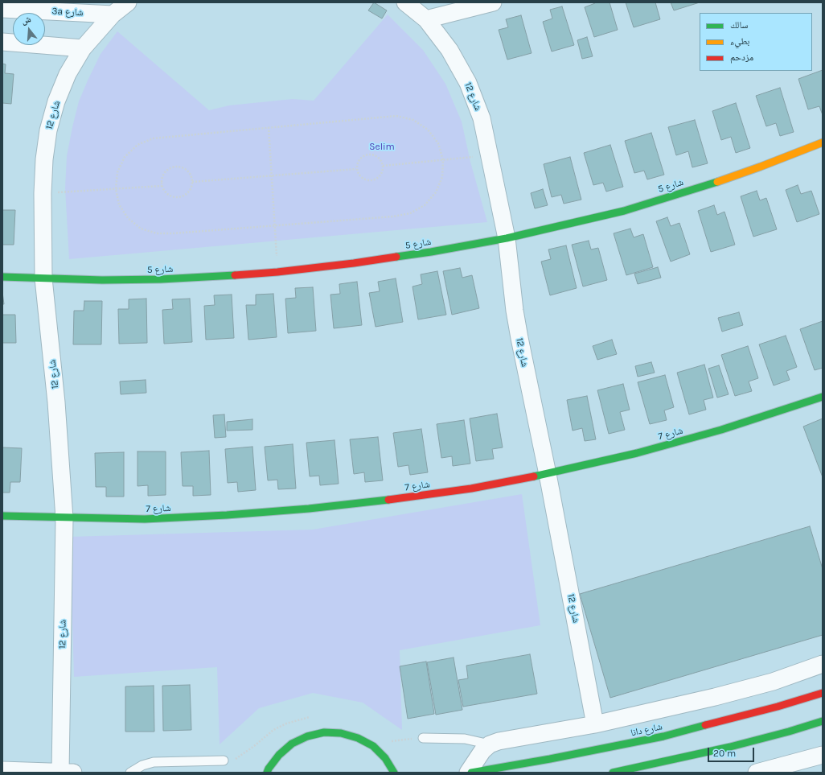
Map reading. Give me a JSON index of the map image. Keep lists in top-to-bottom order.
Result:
{
  "streets": {
    "street": [
      "3a شارع",
      "شارع 12",
      "شارع 5",
      "شارع 7",
      "شارع دانا"
    ]
  },
  "crossings": [
    ["3a شارع", "شارع 12"],
    ["شارع 12", "شارع 5"],
    ["شارع 12", "شارع 7"]
  ],
  "parks": ["Selim"],
  "legend": ["سالك", "بطيء", "مزدحم"],
  "scale_bar": "20 m",
  "north": "top"
}
